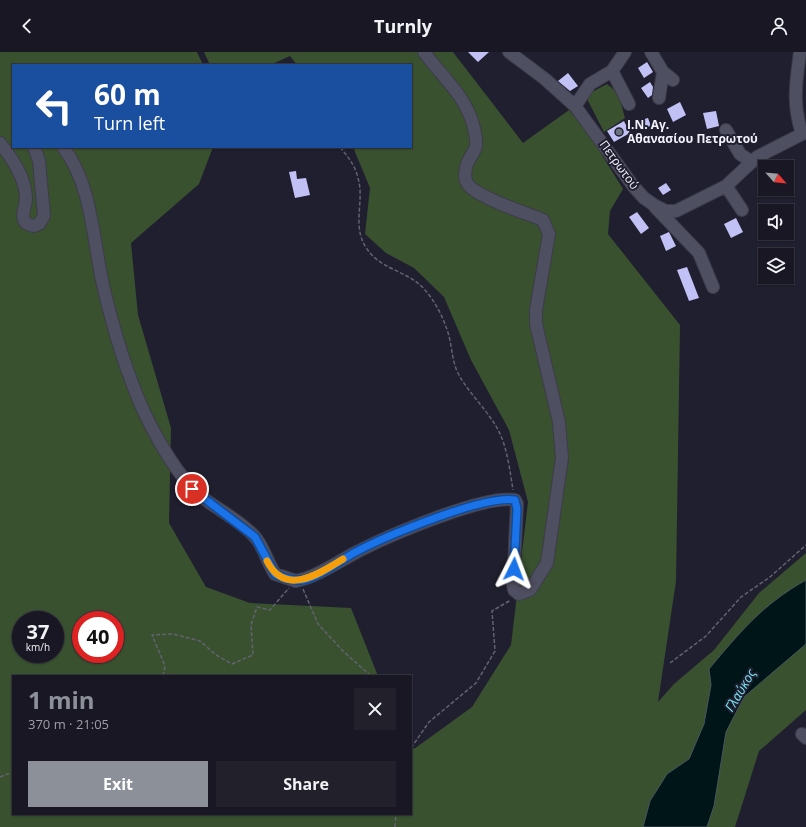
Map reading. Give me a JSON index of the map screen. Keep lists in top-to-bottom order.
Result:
{
  "streets": {
    "street": ["Πετρωτού"]
  },
  "water": ["Γλαύκος"],
  "places": ["Ι.Ν. Αγ. Αθανασίου Πετρωτού"],
  "north": "bottom right",
  "page": {
    "header": "Turnly",
    "turn": ["60 m", "Turn left"],
    "speed": "37 km/h",
    "limit": "40",
    "heading": ["1 min", "370 m · 21:05"],
    "buttons": ["Exit", "Share"]
  }
}
